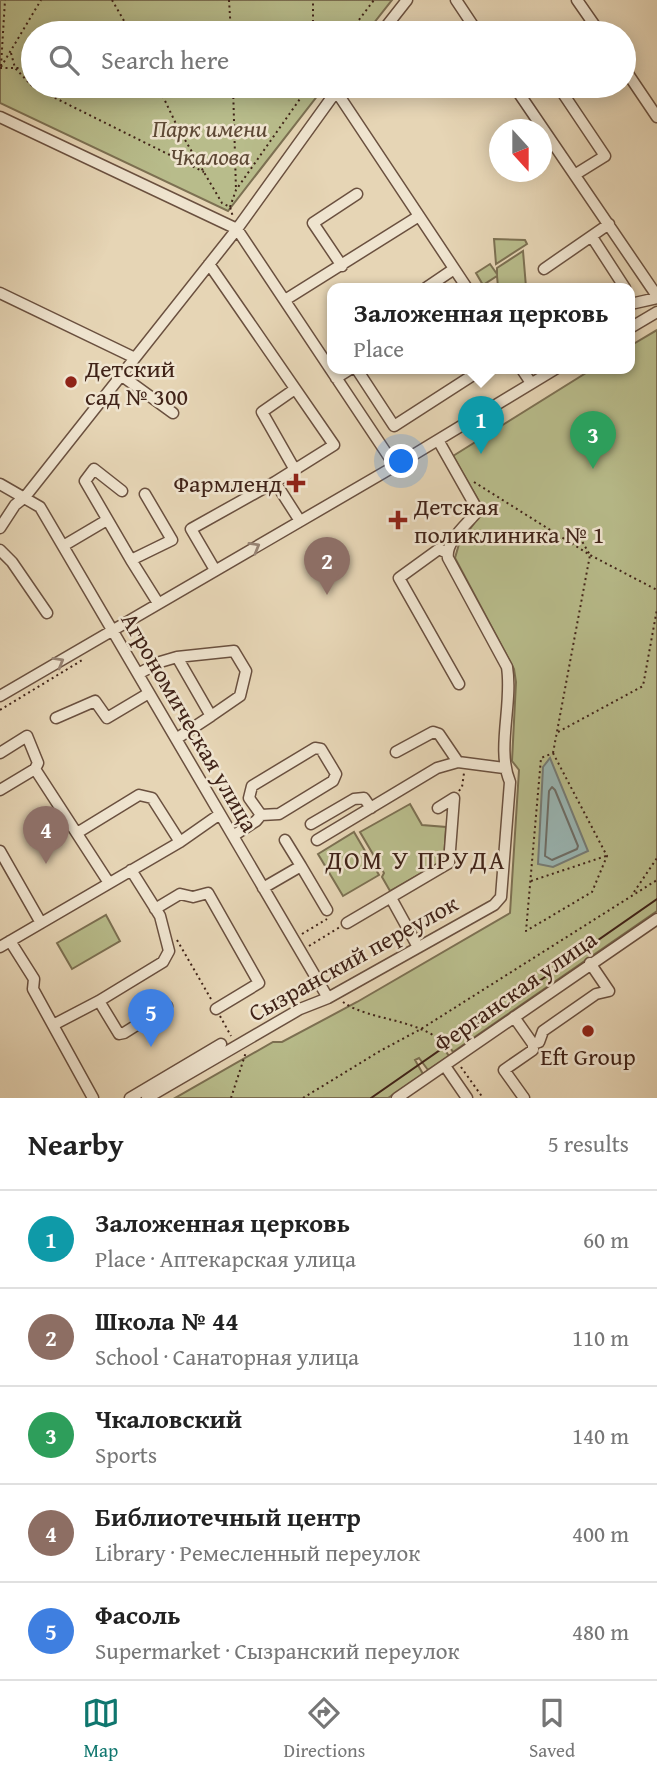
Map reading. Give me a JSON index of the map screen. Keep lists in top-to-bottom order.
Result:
{
  "streets": {
    "street": ["Агрономическая улица", "Сызранский переулок", "Ферганская улица"]
  },
  "crossings": [
    ["Агрономическая улица", "Сызранский переулок"]
  ],
  "districts": ["ДОМ У ПРУДА"],
  "parks": ["Парк имени Чкалова"],
  "places": {
    "other": ["Детский сад № 300", "Eft Group"],
    "health": ["Фармленд", "Детская поликлиника № 1"]
  },
  "north": "bottom",
  "page": {
    "search": "Search here",
    "popup": ["Заложенная церковь", "Place"],
    "pins": [
      "1",
      "3",
      "2",
      "4",
      "5"
    ],
    "heading": ["Nearby", "5 results"],
    "list": [
      {
        "mark": "1",
        "name": "Заложенная церковь",
        "note": "Place · Аптекарская улица",
        "value": "60 m"
      },
      {
        "mark": "2",
        "name": "Школа № 44",
        "note": "School · Санаторная улица",
        "value": "110 m"
      },
      {
        "mark": "3",
        "name": "Чкаловский",
        "note": "Sports",
        "value": "140 m"
      },
      {
        "mark": "4",
        "name": "Библиотечный центр",
        "note": "Library · Ремесленный переулок",
        "value": "400 m"
      },
      {
        "mark": "5",
        "name": "Фасоль",
        "note": "Supermarket · Сызранский переулок",
        "value": "480 m"
      }
    ],
    "nav": ["Map", "Directions", "Saved"]
  }
}
